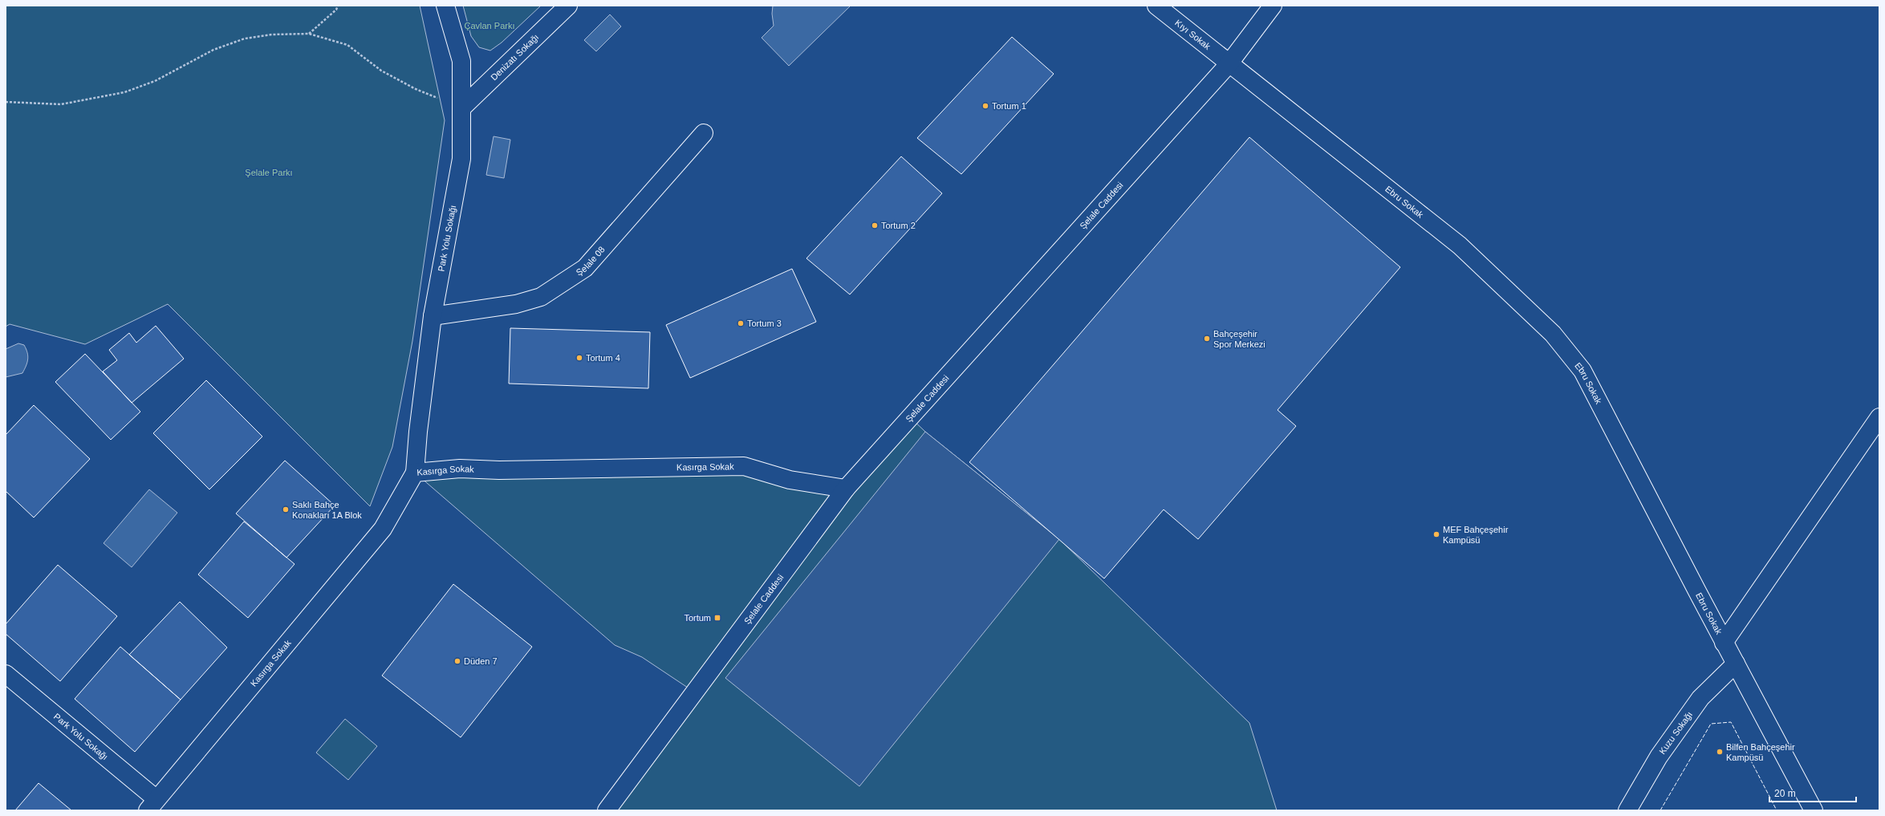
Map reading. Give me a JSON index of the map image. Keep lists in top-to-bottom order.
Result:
{
  "streets": {
    "street": [
      "Kıyı Sokak",
      "Denizatı Sokağı",
      "Ebru Sokak",
      "Şelale Caddesi",
      "Park Yolu Sokağı",
      "Şelale 08",
      "Kasırga Sokak",
      "Kuzu Sokağı"
    ]
  },
  "crossings": [
    ["Kıyı Sokak", "Ebru Sokak"],
    ["Kıyı Sokak", "Şelale Caddesi"],
    ["Denizatı Sokağı", "Park Yolu Sokağı"],
    ["Ebru Sokak", "Şelale Caddesi"],
    ["Ebru Sokak", "Kuzu Sokağı"],
    ["Şelale Caddesi", "Kasırga Sokak"],
    ["Park Yolu Sokağı", "Şelale 08"],
    ["Park Yolu Sokağı", "Kasırga Sokak"]
  ],
  "parks": ["Çavlan Parkı", "Şelale Parkı"],
  "places": {
    "other": [
      "Tortum 1",
      "Tortum 2",
      "Tortum 3",
      "Bahçeşehir Spor Merkezi",
      "Tortum 4",
      "Saklı Bahçe Konakları 1A Blok",
      "MEF Bahçeşehir Kampüsü",
      "Düden 7",
      "Bilfen Bahçeşehir Kampüsü"
    ],
    "transit": ["Tortum"]
  },
  "scale_bar": "20 m"
}
